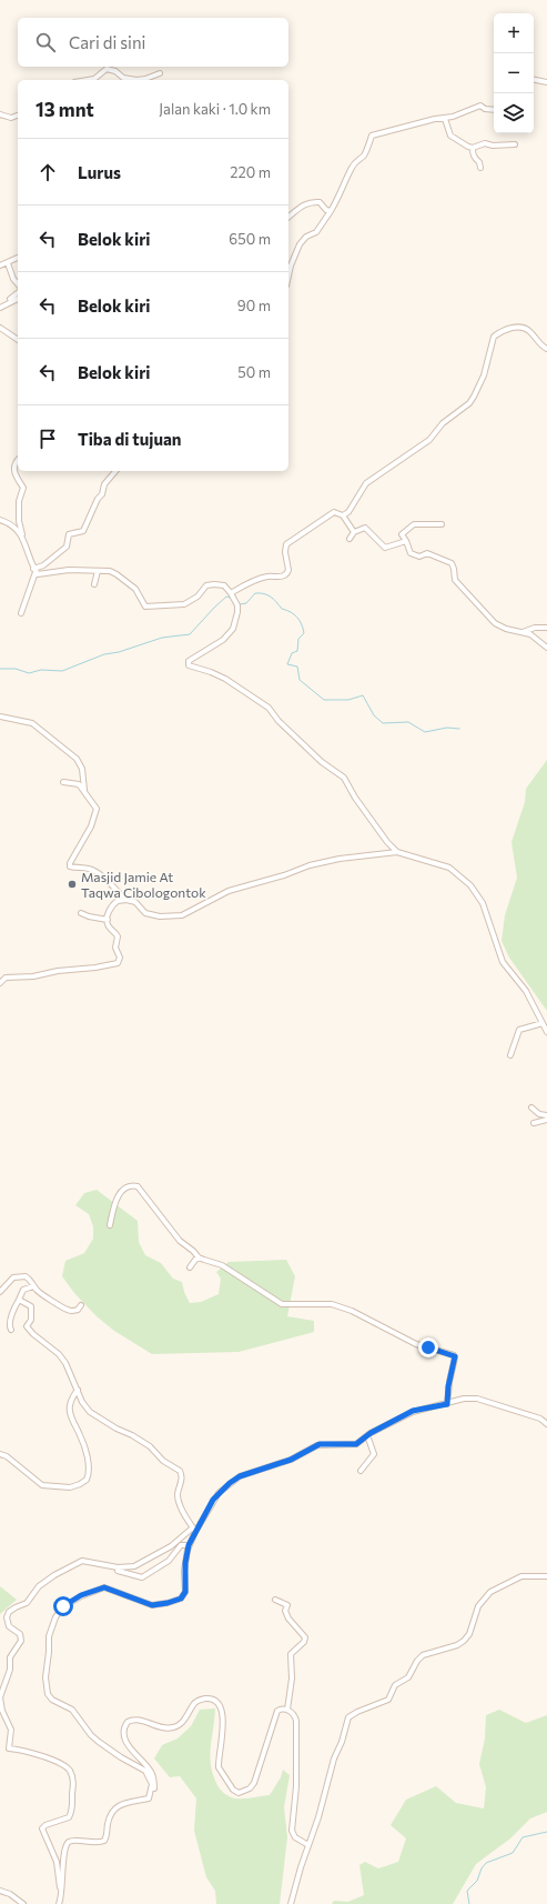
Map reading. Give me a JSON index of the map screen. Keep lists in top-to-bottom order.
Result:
{
  "places": ["Masjid Jamie At Taqwa Cibologontok"],
  "page": {
    "map_buttons": ["+", "−"],
    "search": "Cari di sini",
    "heading": ["13 mnt", "Jalan kaki · 1.0 km"],
    "list": [
      ["Lurus", "220 m"],
      ["Belok kiri", "650 m"],
      ["Belok kiri", "90 m"],
      ["Belok kiri", "50 m"],
      "Tiba di tujuan"
    ]
  }
}
